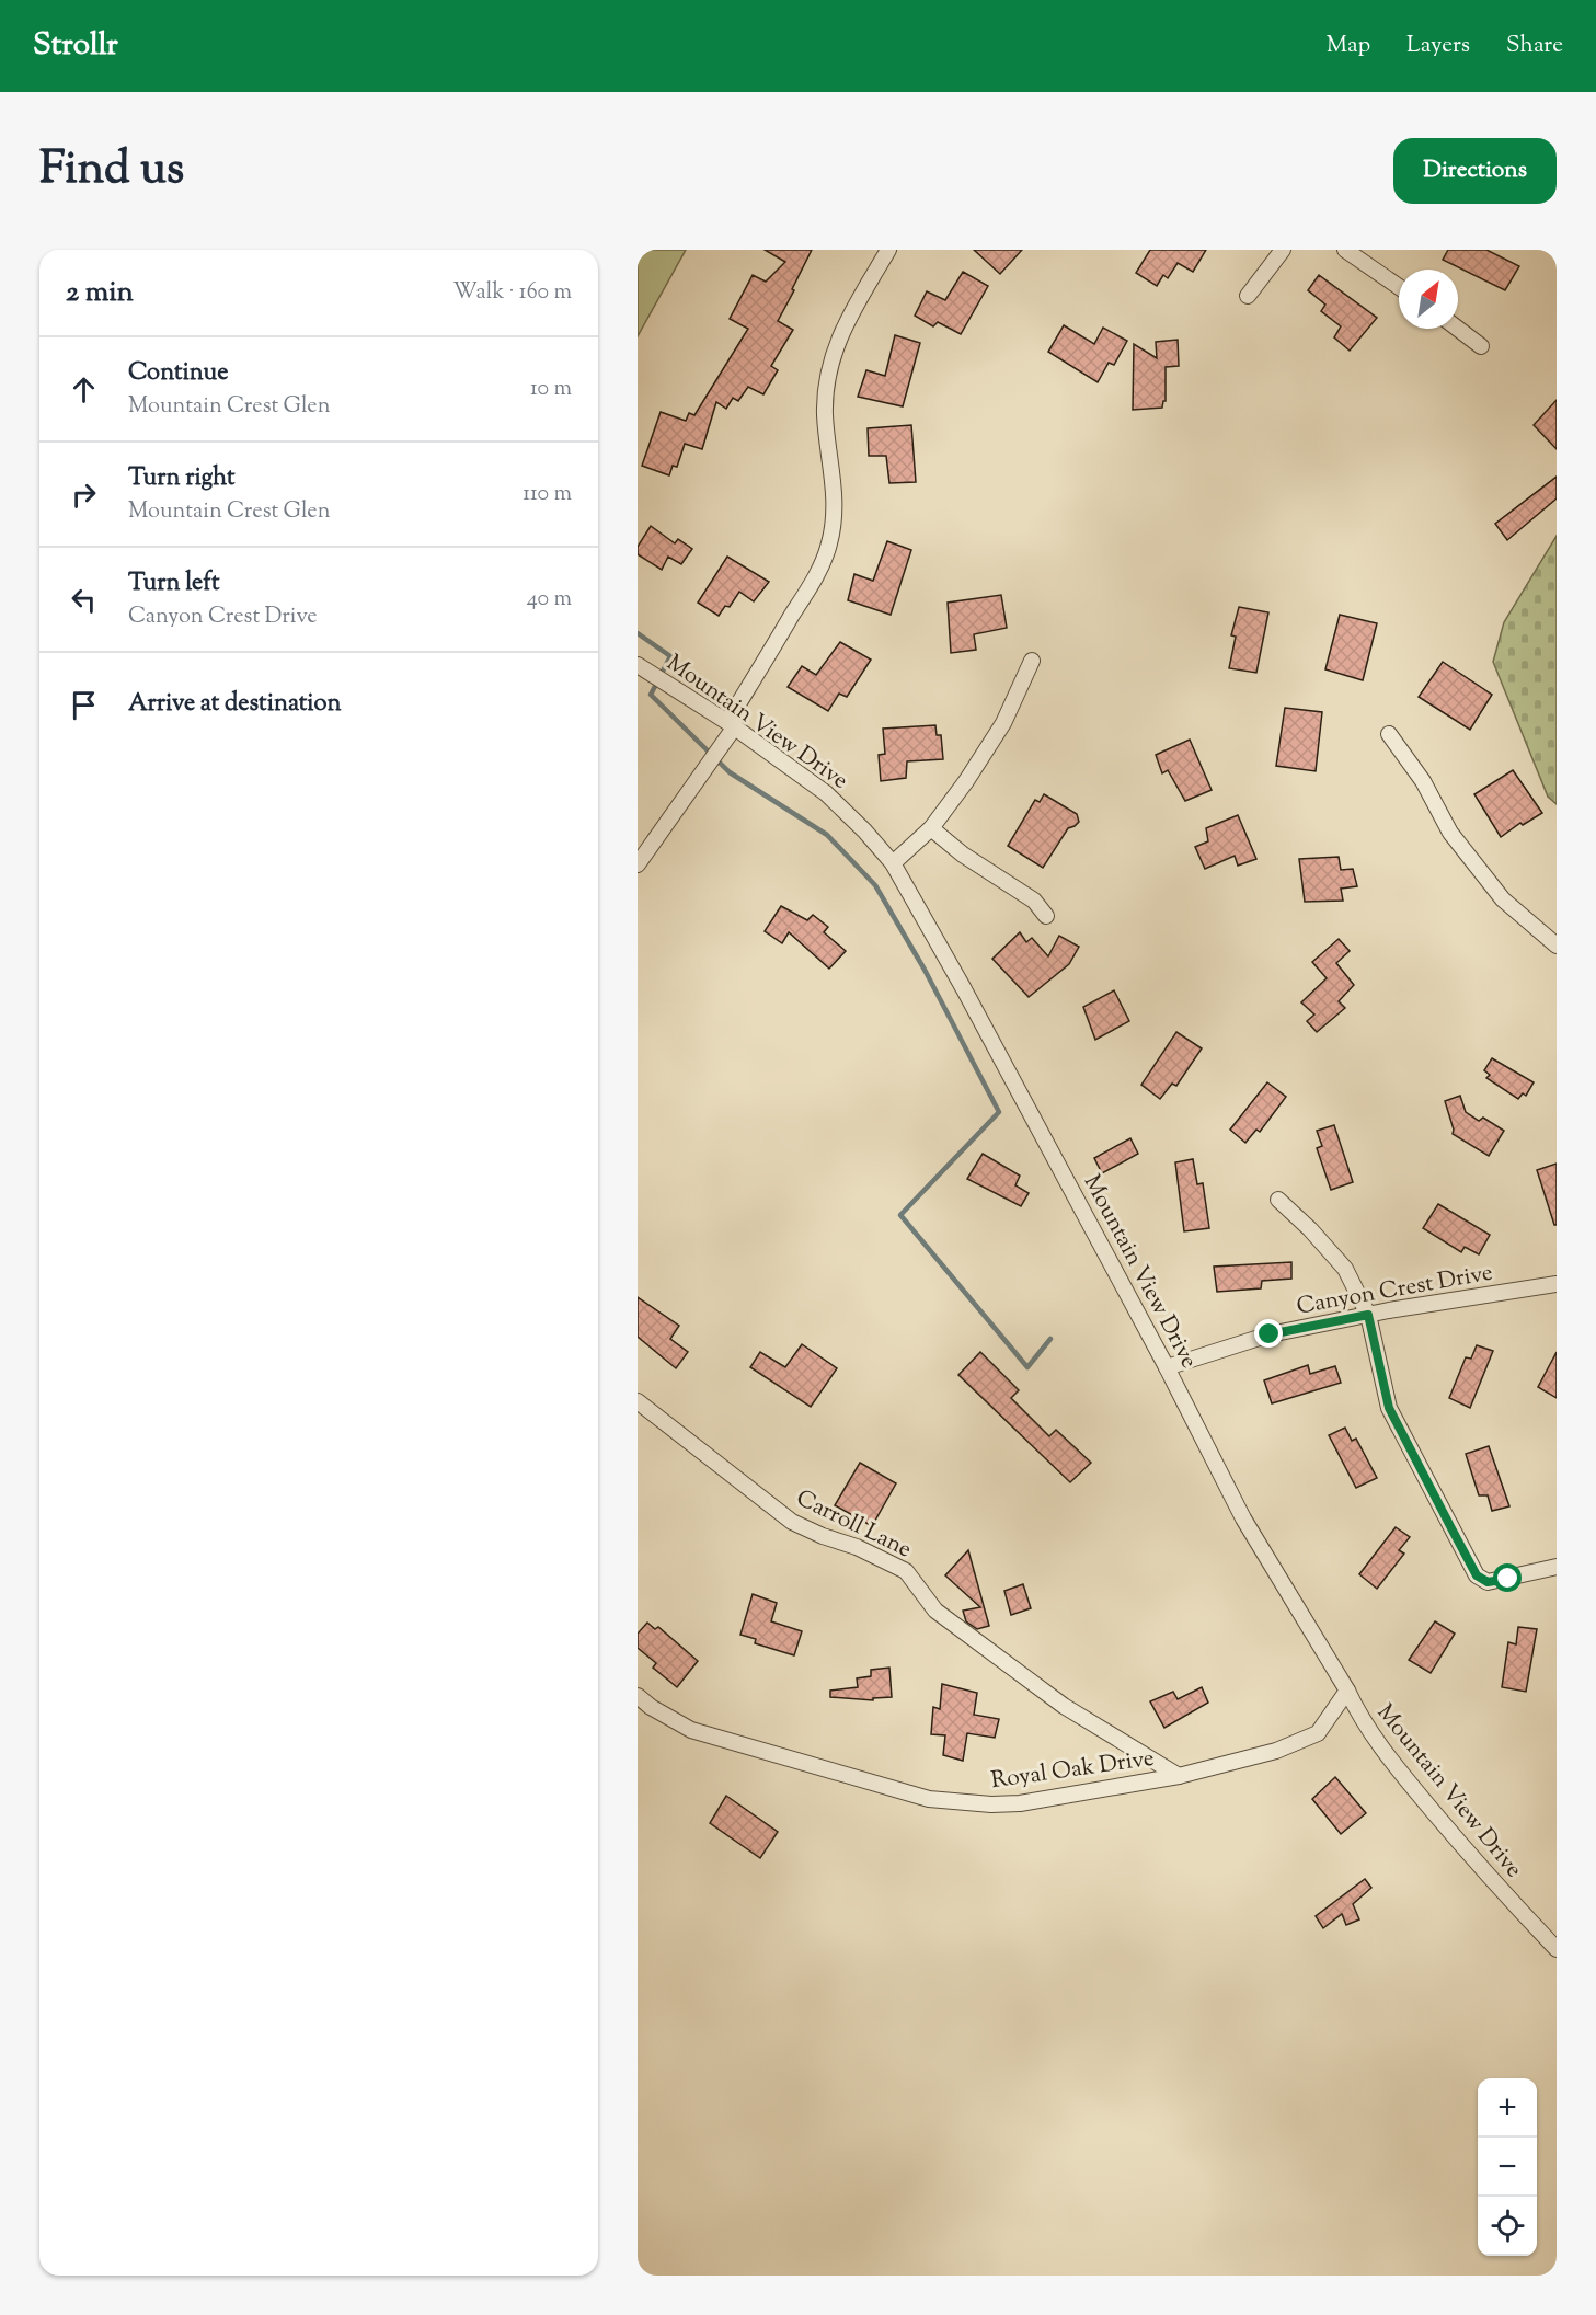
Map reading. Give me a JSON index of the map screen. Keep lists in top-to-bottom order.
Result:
{
  "streets": {
    "street": [
      "Mountain View Drive",
      "Canyon Crest Drive",
      "Carroll Lane",
      "Royal Oak Drive"
    ]
  },
  "crossings": [
    ["Mountain View Drive", "Canyon Crest Drive"],
    ["Mountain View Drive", "Royal Oak Drive"],
    ["Carroll Lane", "Royal Oak Drive"]
  ],
  "north": "top right",
  "page": {
    "header": "Strollr",
    "nav": ["Map", "Layers", "Share"],
    "title": "Find us",
    "buttons": "Directions",
    "heading": ["2 min", "Walk · 160 m"],
    "list": [
      ["Continue", "Mountain Crest Glen", "10 m"],
      ["Turn right", "Mountain Crest Glen", "110 m"],
      ["Turn left", "Canyon Crest Drive", "40 m"],
      "Arrive at destination"
    ],
    "map_buttons": ["+", "−"]
  }
}
